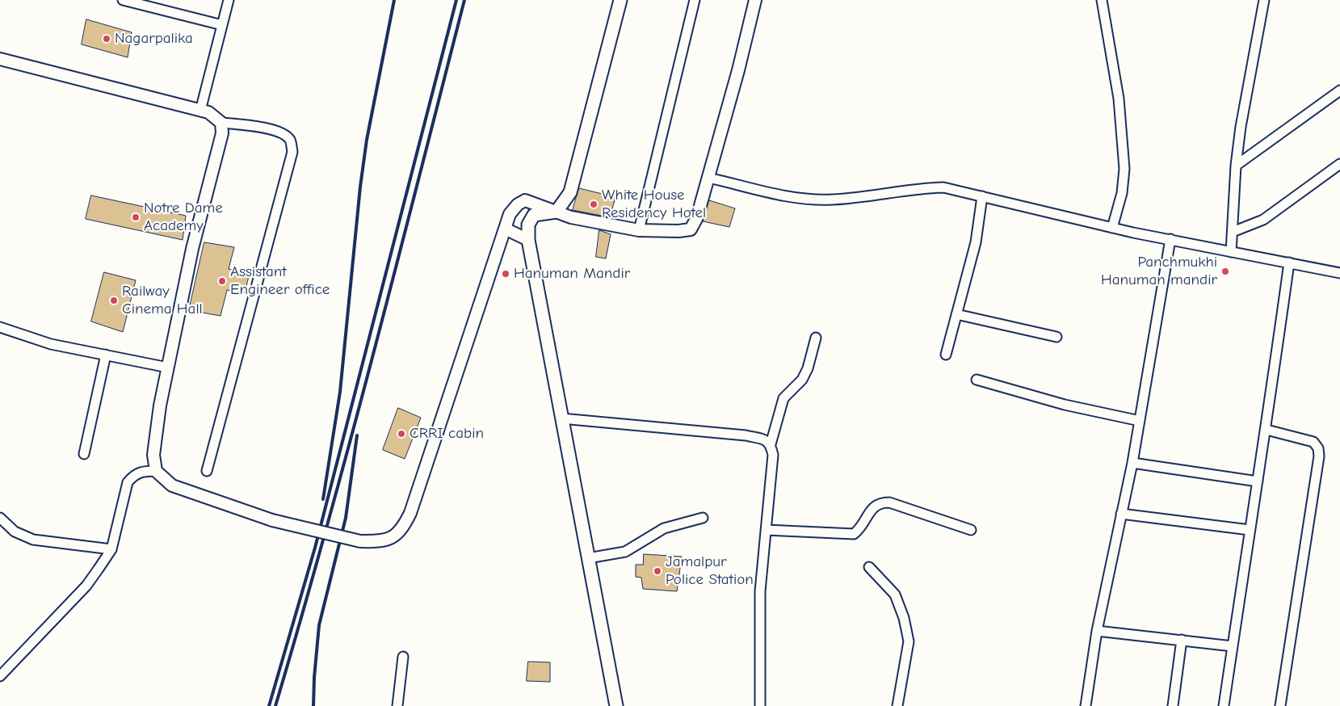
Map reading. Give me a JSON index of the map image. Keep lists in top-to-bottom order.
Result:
{
  "places": [
    "Nagarpalika",
    "White House Residency Hotel",
    "Notre Dame Academy",
    "Panchmukhi Hanuman mandir",
    "Hanuman Mandir",
    "Assistant Engineer office",
    "Railway Cinema Hall",
    "CRRI cabin",
    "Jamalpur Police Station"
  ]
}
